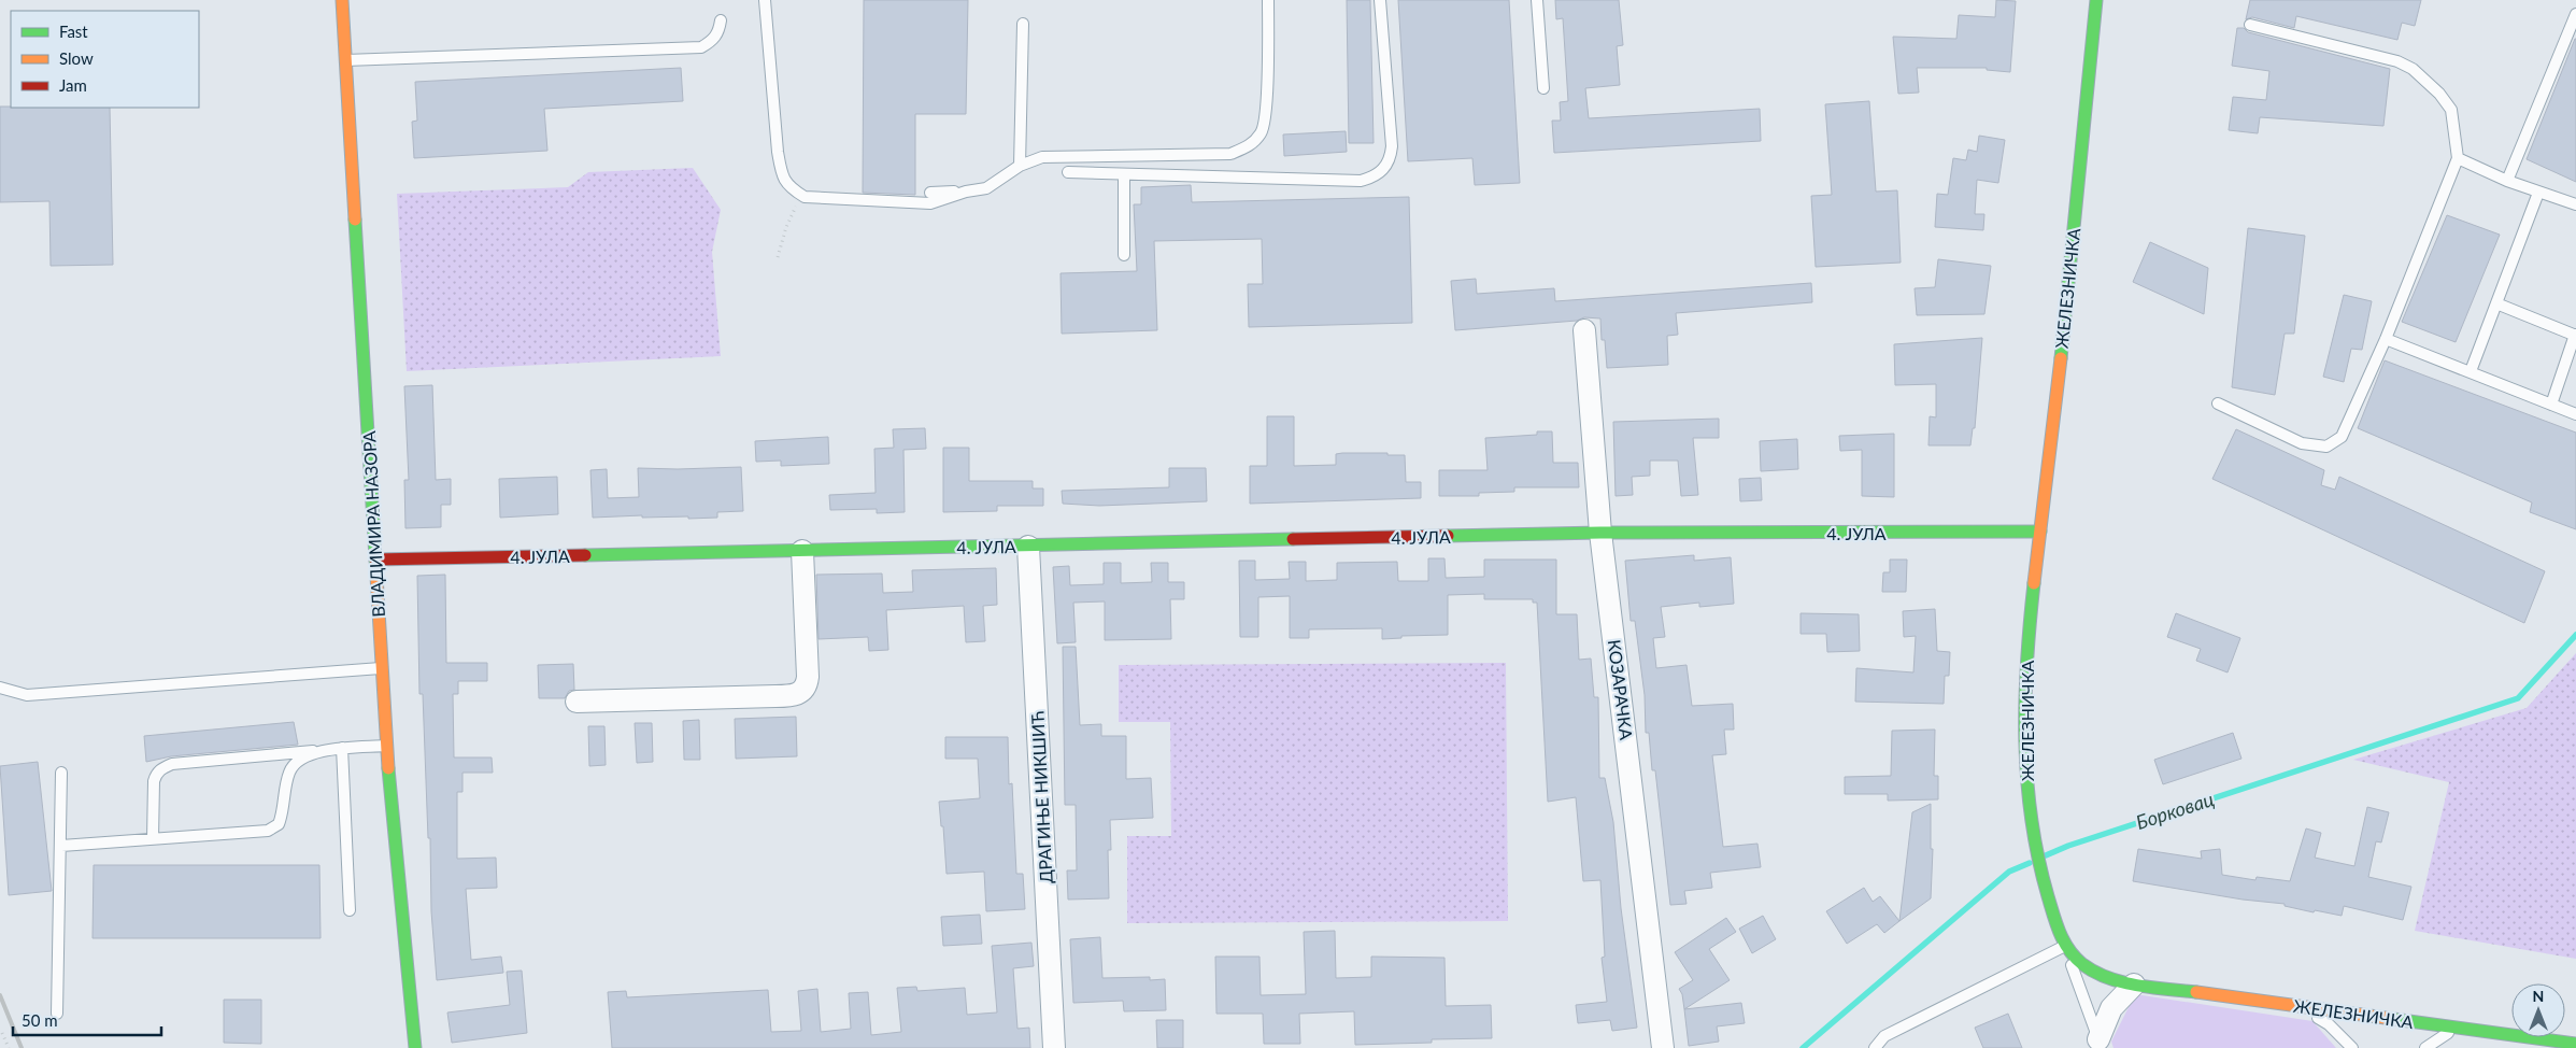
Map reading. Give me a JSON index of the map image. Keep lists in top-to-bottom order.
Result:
{
  "streets": {
    "street": [
      "ЖЕЛЕЗНИЧКА",
      "ВЛАДИМИРА НАЗОРА",
      "4. ЈУЛА",
      "КОЗАРАЧКА",
      "ДРАГИЊЕ НИКШИЋ"
    ]
  },
  "crossings": [
    ["ЖЕЛЕЗНИЧКА", "4. ЈУЛА"],
    ["ВЛАДИМИРА НАЗОРА", "4. ЈУЛА"],
    ["4. ЈУЛА", "КОЗАРАЧКА"],
    ["4. ЈУЛА", "ДРАГИЊЕ НИКШИЋ"]
  ],
  "water": ["Борковац"],
  "legend": ["Fast", "Slow", "Jam"],
  "scale_bar": "50 m",
  "north": "top"
}
